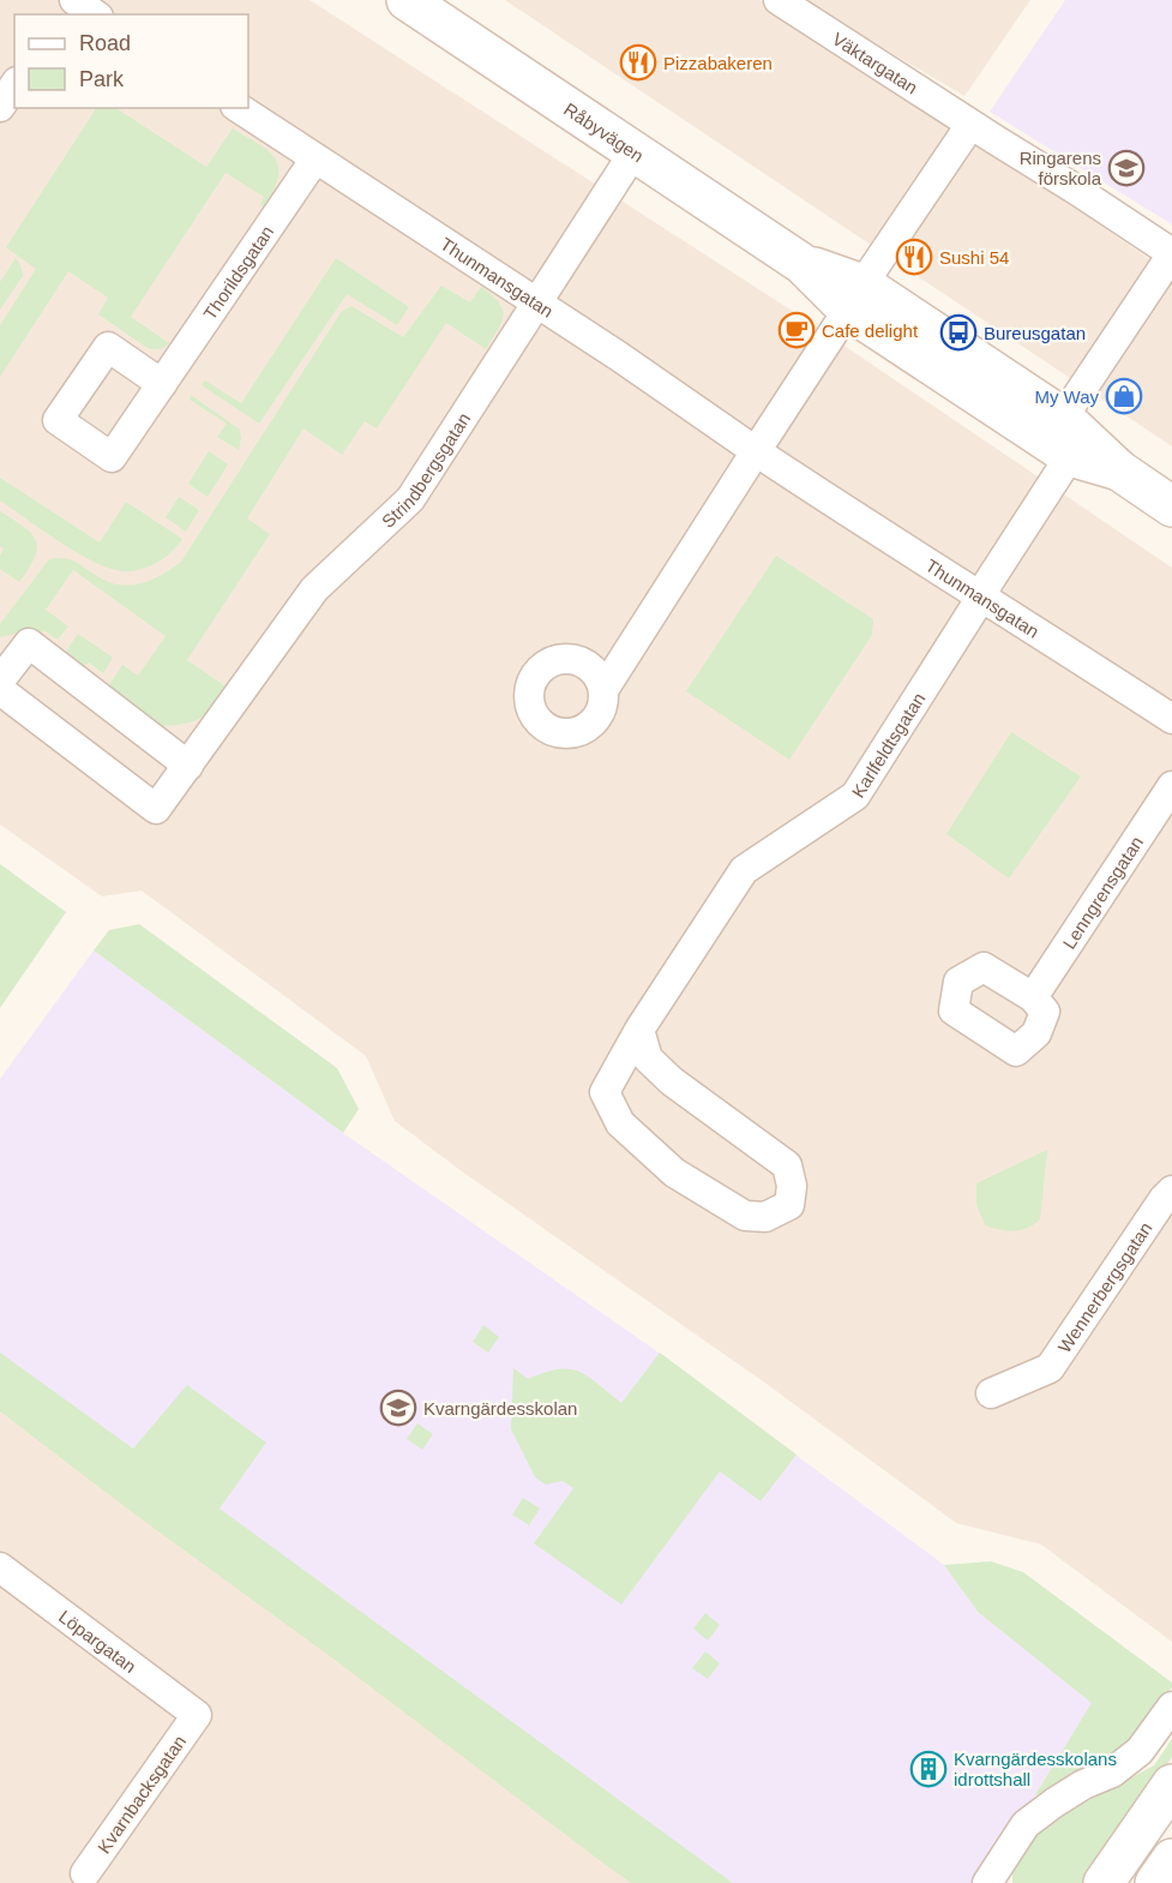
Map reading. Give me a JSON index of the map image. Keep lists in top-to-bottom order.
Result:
{
  "streets": {
    "main road": ["Råbyvägen"],
    "street": [
      "Väktargatan",
      "Thorildsgatan",
      "Thunmansgatan",
      "Strindbergsgatan",
      "Karlfeldtsgatan",
      "Lenngrensgatan",
      "Wennerbergsgatan",
      "Löpargatan",
      "Kvarnbacksgatan"
    ]
  },
  "crossings": [
    ["Väktargatan", "Råbyvägen"],
    ["Råbyvägen", "Strindbergsgatan"],
    ["Råbyvägen", "Karlfeldtsgatan"],
    ["Thorildsgatan", "Thunmansgatan"],
    ["Thunmansgatan", "Strindbergsgatan"],
    ["Thunmansgatan", "Karlfeldtsgatan"],
    ["Löpargatan", "Kvarnbacksgatan"]
  ],
  "places": {
    "restaurant": ["Pizzabakeren", "Sushi 54"],
    "school or university": ["Ringarens förskola", "Kvarngärdesskolan"],
    "cafe": ["Cafe delight"],
    "bus stop": ["Bureusgatan"],
    "shop": ["My Way"],
    "building": ["Kvarngärdesskolans idrottshall"]
  },
  "legend": ["Road", "Park"]
}
